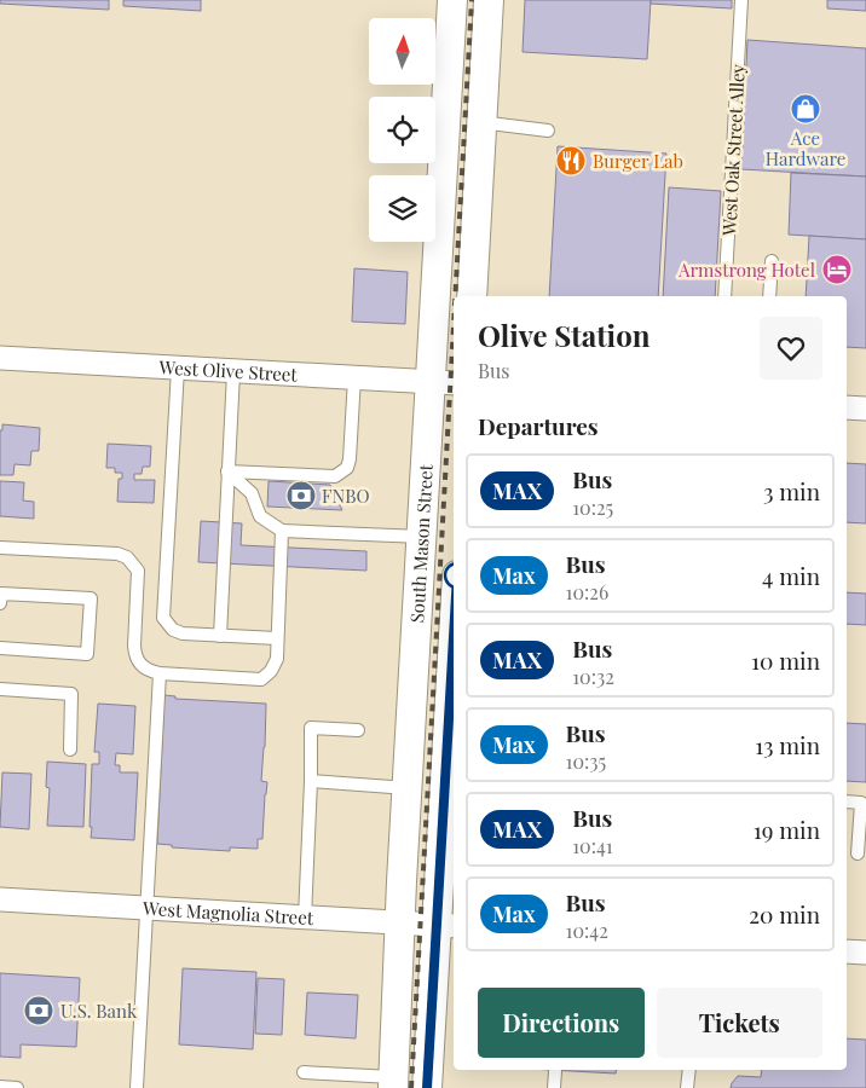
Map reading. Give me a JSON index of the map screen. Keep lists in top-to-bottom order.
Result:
{
  "streets": {
    "street": ["West Olive Street", "South Mason Street", "West Magnolia Street"],
    "lane": ["West Oak Street Alley"]
  },
  "crossings": [
    ["West Olive Street", "South Mason Street"],
    ["South Mason Street", "West Magnolia Street"]
  ],
  "places": {
    "shop": ["Ace Hardware"],
    "restaurant": ["Burger Lab"],
    "hotel": ["Armstrong Hotel"],
    "bank": ["FNBO", "U.S. Bank"]
  },
  "lines": ["bus line MAX"],
  "north": "top",
  "page": {
    "heading": [
      ["Olive Station", "Bus"],
      "Departures"
    ],
    "list": [
      {
        "mark": "MAX",
        "name": "Bus",
        "note": "10:25",
        "value": "3 min"
      },
      {
        "mark": "Max",
        "name": "Bus",
        "note": "10:26",
        "value": "4 min"
      },
      {
        "mark": "MAX",
        "name": "Bus",
        "note": "10:32",
        "value": "10 min"
      },
      {
        "mark": "Max",
        "name": "Bus",
        "note": "10:35",
        "value": "13 min"
      },
      {
        "mark": "MAX",
        "name": "Bus",
        "note": "10:41",
        "value": "19 min"
      },
      {
        "mark": "Max",
        "name": "Bus",
        "note": "10:42",
        "value": "20 min"
      }
    ],
    "buttons": ["Directions", "Tickets"]
  }
}
